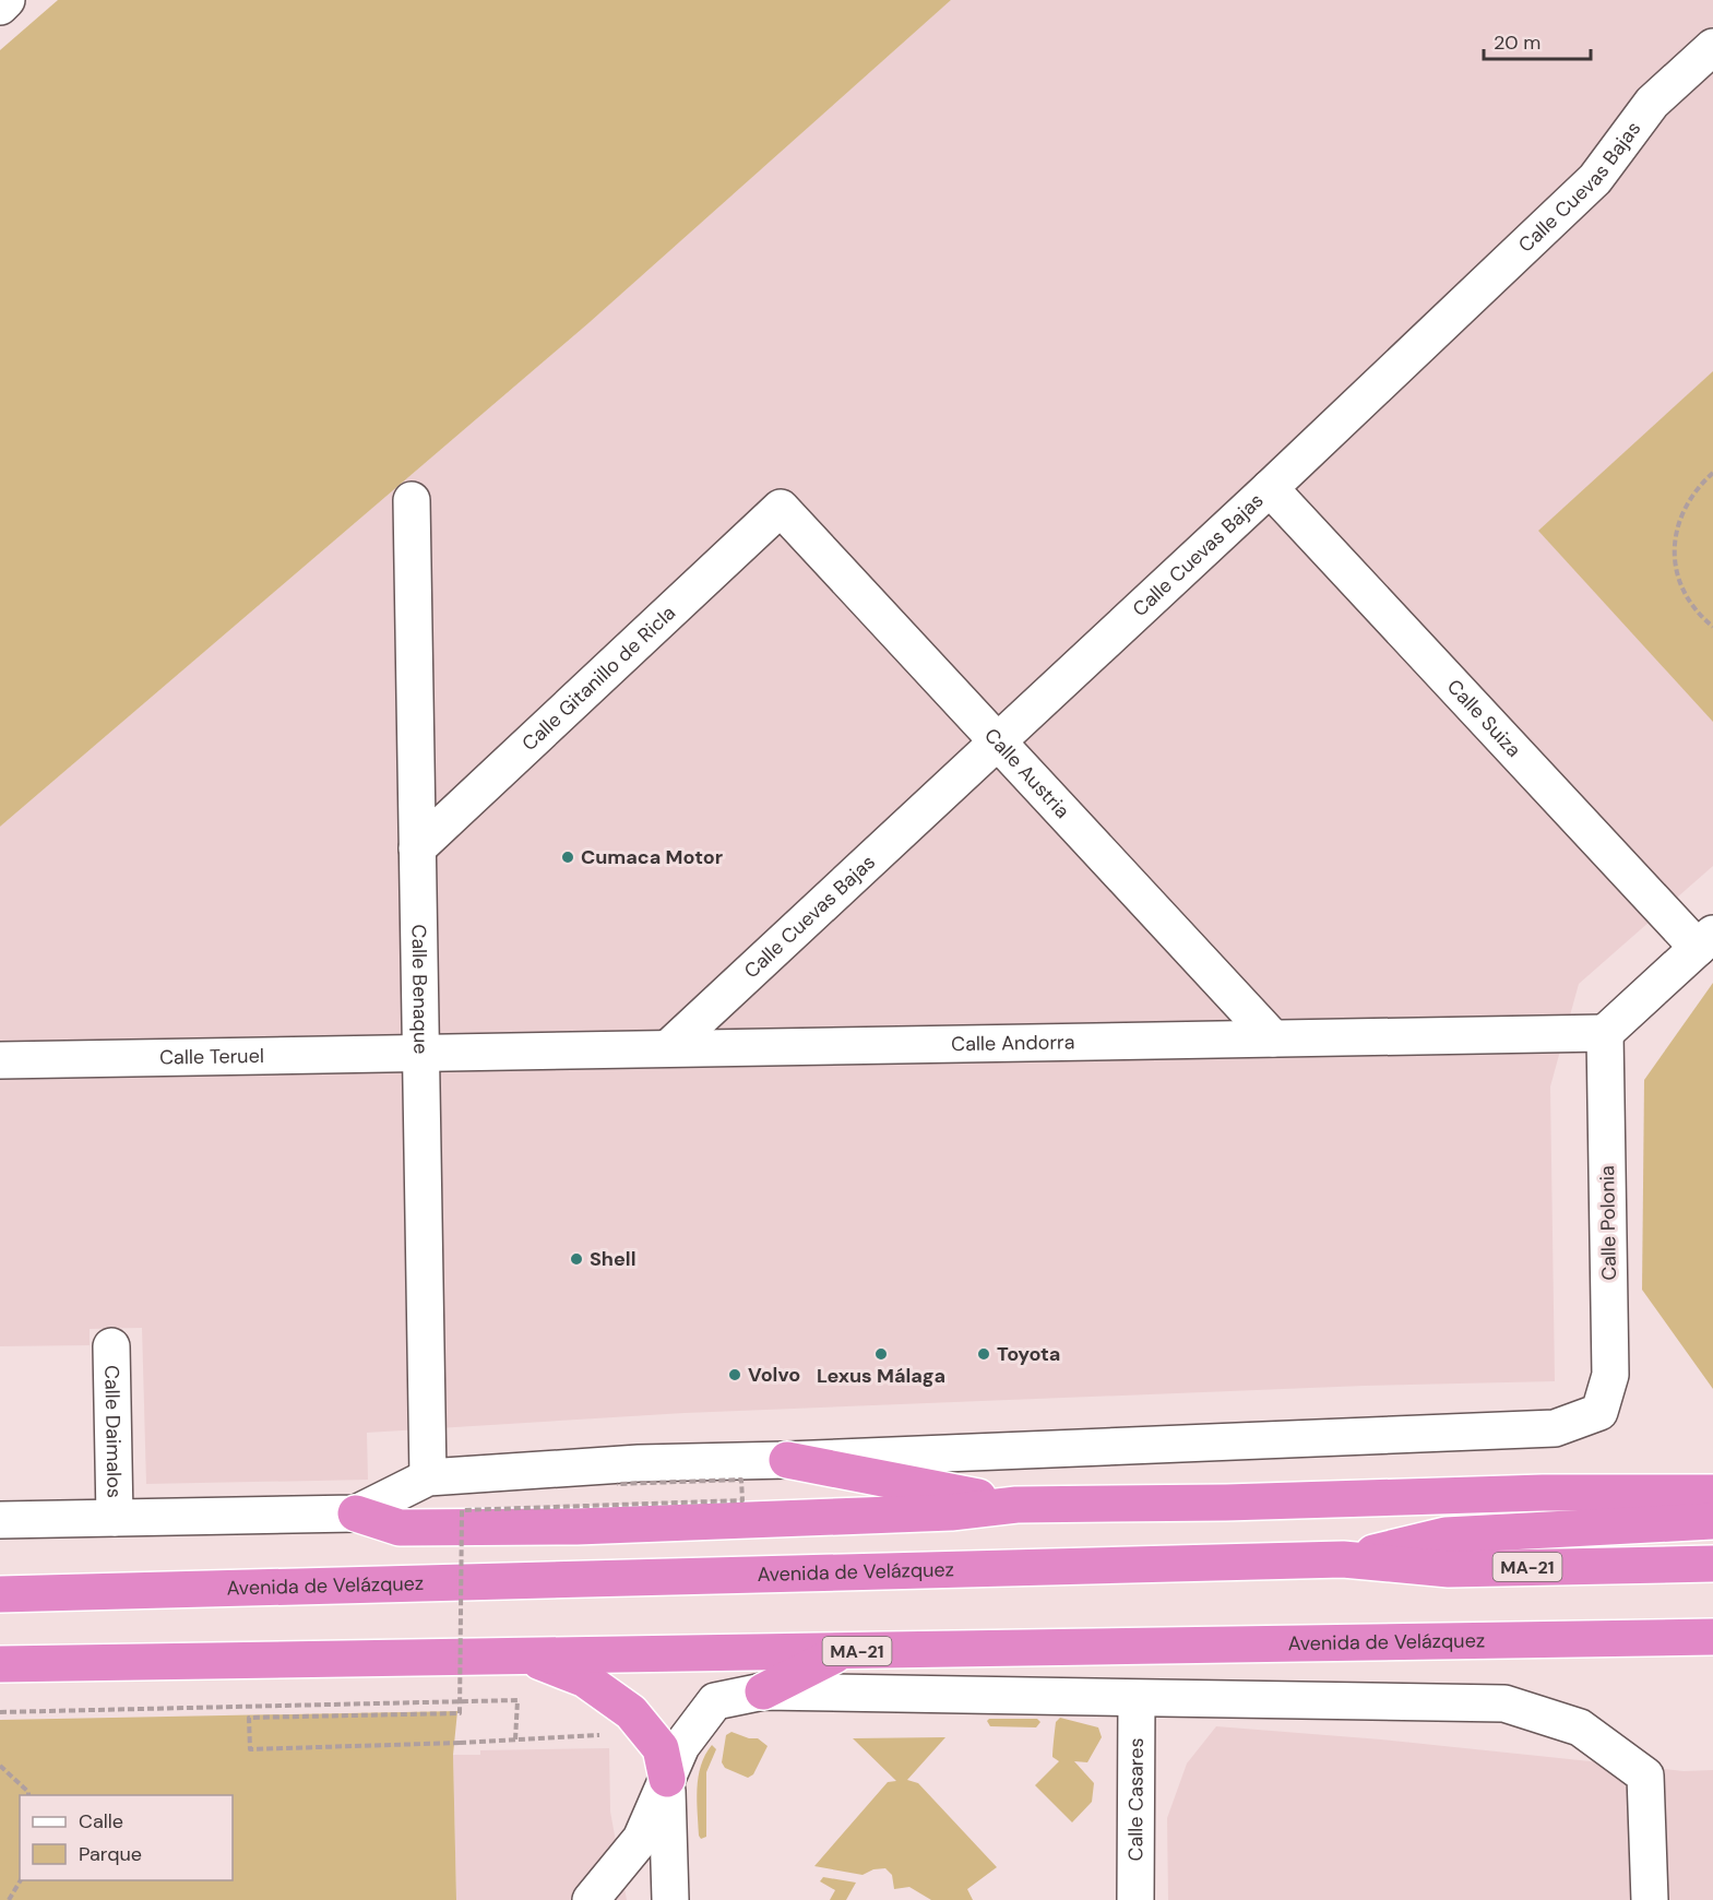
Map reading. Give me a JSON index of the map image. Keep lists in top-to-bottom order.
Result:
{
  "streets": {
    "highway": ["MA-21", "Avenida de Velázquez"],
    "street": [
      "Calle Cuevas Bajas",
      "Calle Gitanillo de Ricla",
      "Calle Suiza",
      "Calle Austria",
      "Calle Benaque",
      "Calle Andorra",
      "Calle Teruel",
      "Calle Polonia",
      "Calle Daimalos",
      "Calle Casares"
    ]
  },
  "crossings": [
    ["Calle Cuevas Bajas", "Calle Suiza"],
    ["Calle Cuevas Bajas", "Calle Austria"],
    ["Calle Cuevas Bajas", "Calle Andorra"],
    ["Calle Gitanillo de Ricla", "Calle Austria"],
    ["Calle Gitanillo de Ricla", "Calle Benaque"],
    ["Calle Austria", "Calle Andorra"],
    ["Calle Benaque", "Calle Andorra"],
    ["Calle Benaque", "Calle Teruel"],
    ["Calle Andorra", "Calle Teruel"],
    ["Calle Andorra", "Calle Polonia"]
  ],
  "places": [
    "Cumaca Motor",
    "Shell",
    "Lexus Málaga",
    "Toyota",
    "Volvo"
  ],
  "legend": ["Calle", "Parque"],
  "scale_bar": "20 m"
}
